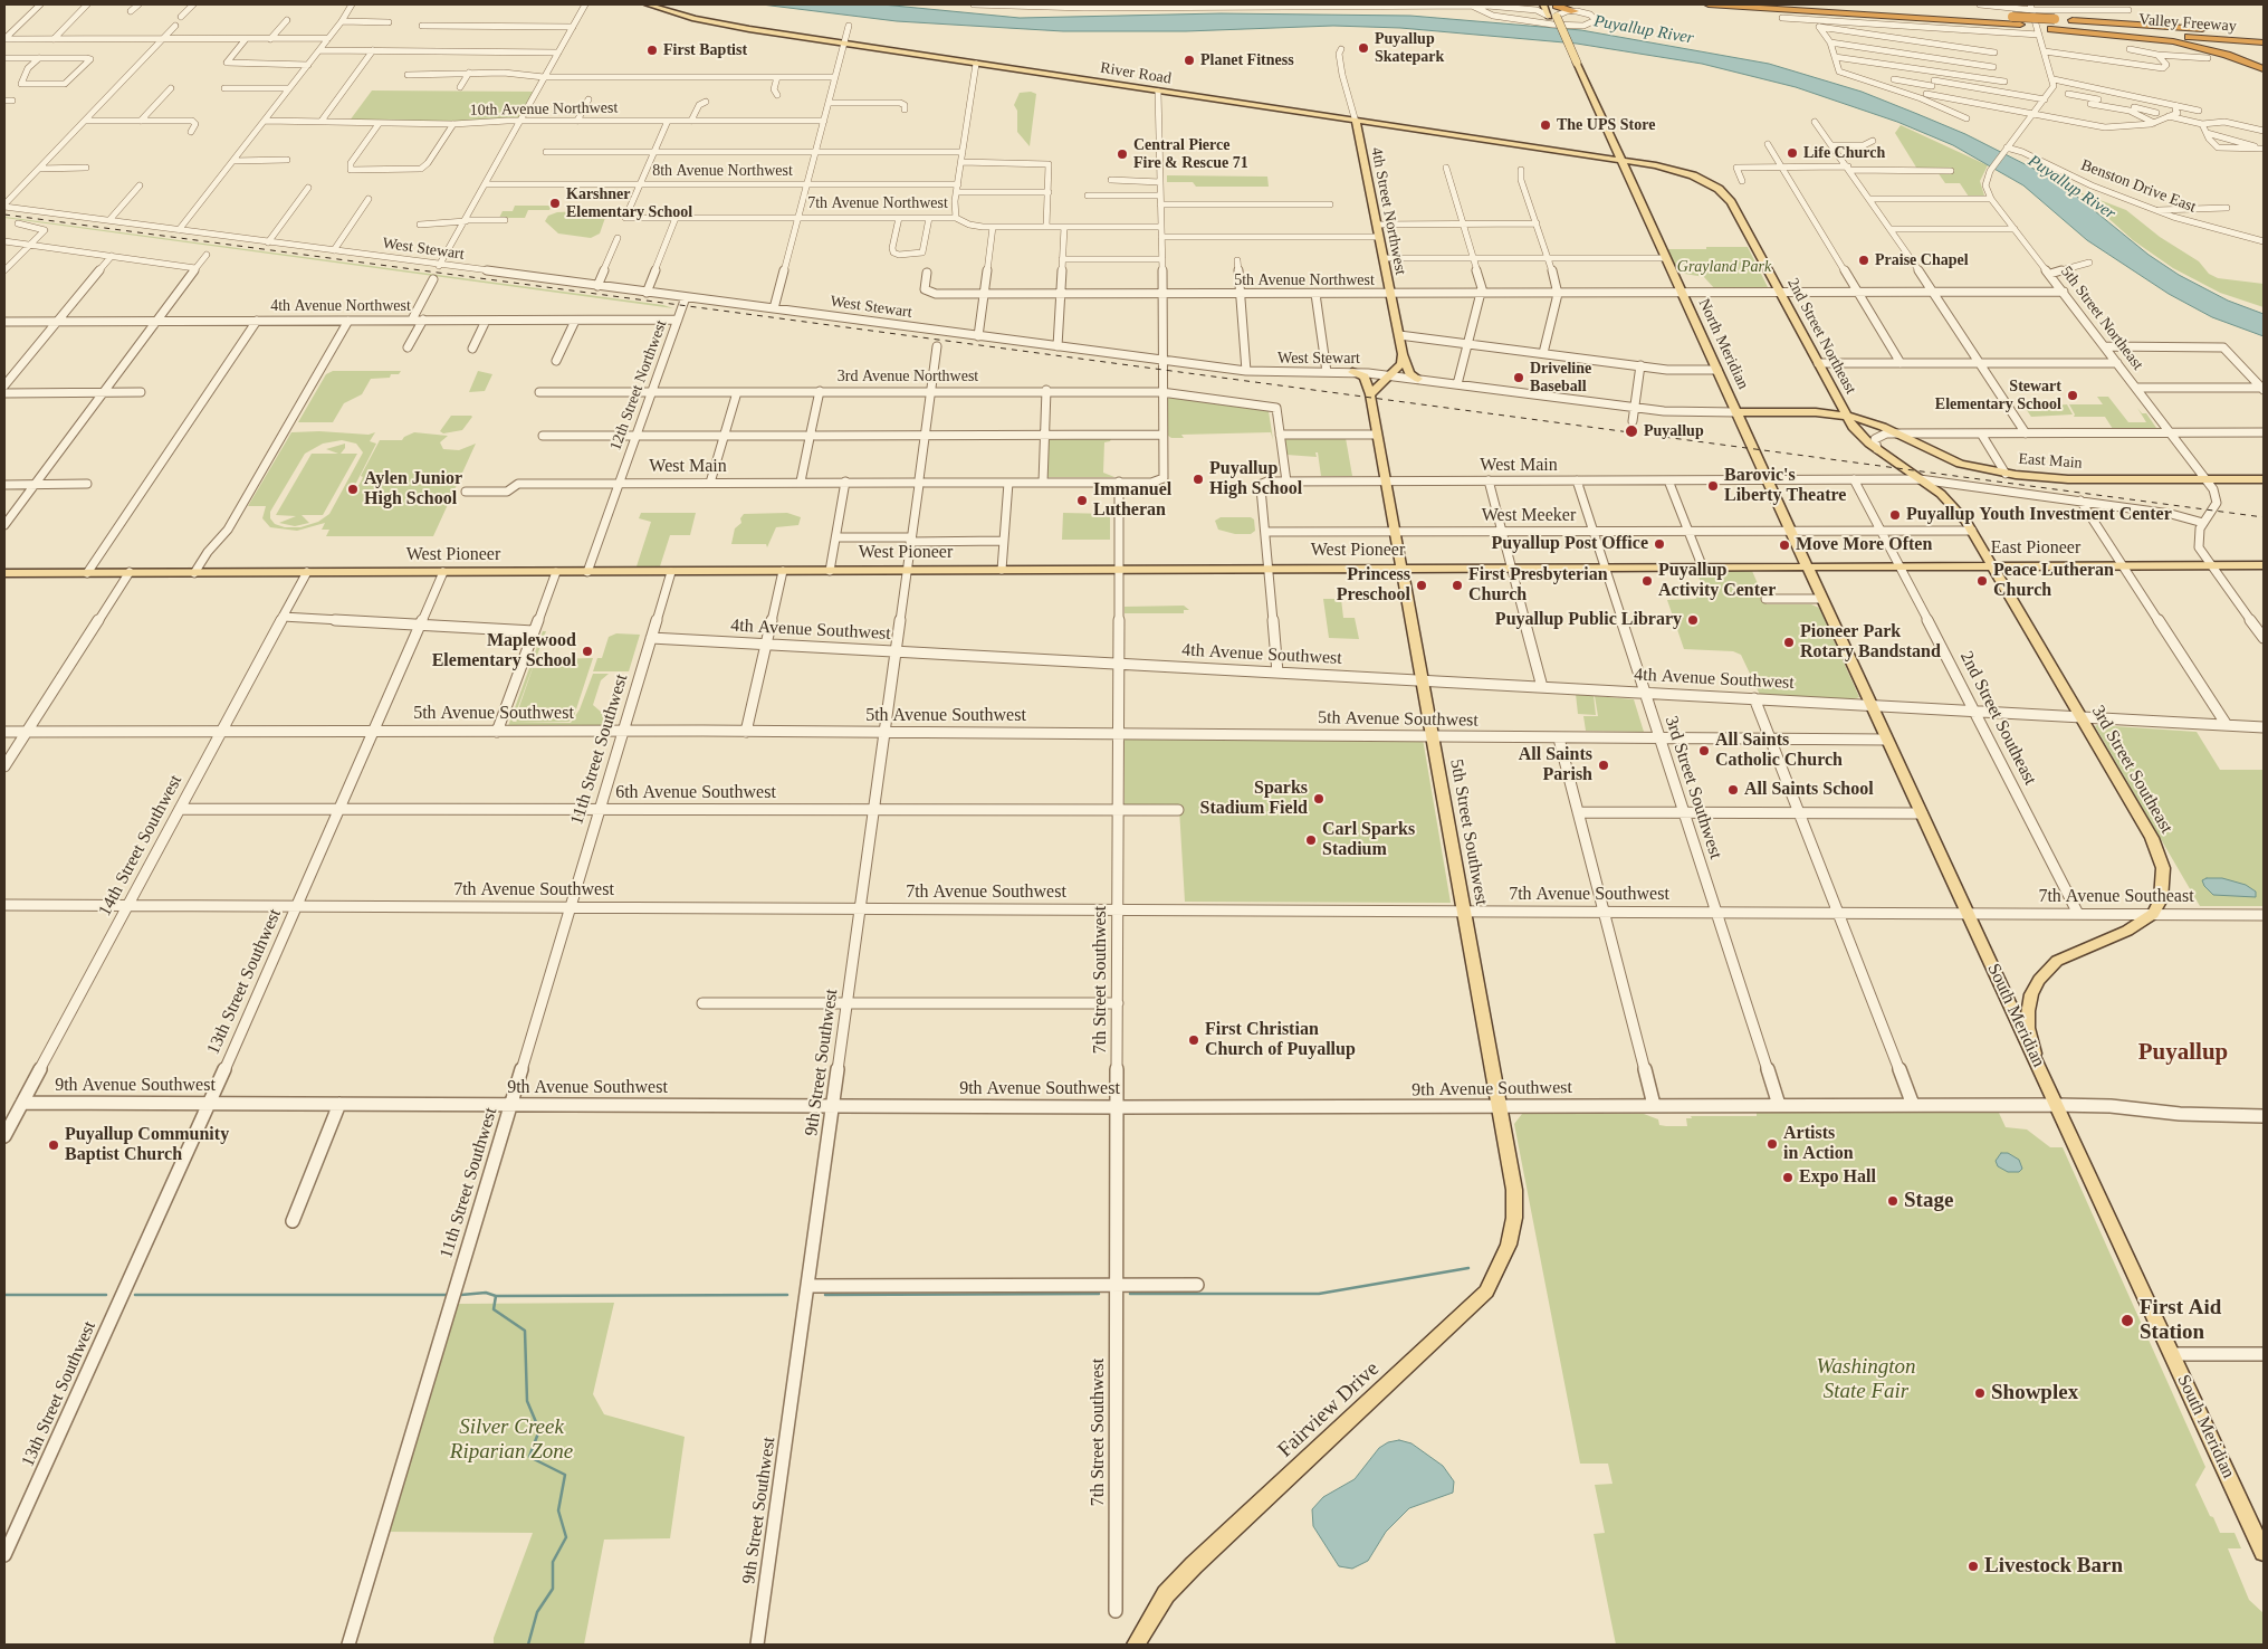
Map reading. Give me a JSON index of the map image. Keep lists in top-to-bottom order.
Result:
{
  "streets": {
    "highway": ["Valley Freeway"],
    "main road": [
      "River Road",
      "4th Street Northwest",
      "2nd Street Northeast",
      "North Meridian",
      "East Main",
      "East Pioneer",
      "West Pioneer",
      "3rd Street Southeast",
      "5th Street Southwest",
      "South Meridian",
      "Fairview Drive"
    ],
    "street": [
      "10th Avenue Northwest",
      "8th Avenue Northwest",
      "Benston Drive East",
      "7th Avenue Northwest",
      "West Stewart",
      "5th Avenue Northwest",
      "4th Avenue Northwest",
      "5th Street Northeast",
      "3rd Avenue Northwest",
      "12th Street Northwest",
      "West Main",
      "West Meeker",
      "4th Avenue Southwest",
      "5th Avenue Southwest",
      "2nd Street Southeast",
      "11th Street Southwest",
      "3rd Street Southwest",
      "6th Avenue Southwest",
      "14th Street Southwest",
      "7th Avenue Southwest",
      "7th Avenue Southeast",
      "7th Street Southwest",
      "13th Street Southwest",
      "9th Street Southwest",
      "9th Avenue Southwest"
    ]
  },
  "crossings": [
    ["River Road", "4th Street Northwest"],
    ["River Road", "2nd Street Northeast"],
    ["River Road", "North Meridian"],
    ["8th Avenue Northwest", "7th Avenue Northwest"],
    ["7th Avenue Northwest", "12th Street Northwest"],
    ["4th Street Northwest", "West Stewart"],
    ["4th Street Northwest", "5th Avenue Northwest"],
    ["West Stewart", "North Meridian"],
    ["West Stewart", "12th Street Northwest"],
    ["West Stewart", "East Main"],
    ["5th Avenue Northwest", "5th Street Northeast"],
    ["5th Avenue Northwest", "2nd Street Northeast"],
    ["5th Avenue Northwest", "North Meridian"],
    ["4th Avenue Northwest", "12th Street Northwest"],
    ["5th Street Northeast", "East Main"],
    ["2nd Street Northeast", "North Meridian"],
    ["2nd Street Northeast", "East Main"],
    ["2nd Street Northeast", "3rd Street Southeast"],
    ["North Meridian", "East Main"],
    ["North Meridian", "West Main"],
    ["North Meridian", "South Meridian"],
    ["3rd Avenue Northwest", "12th Street Northwest"],
    ["3rd Avenue Northwest", "9th Street Southwest"],
    ["12th Street Northwest", "West Main"],
    ["12th Street Northwest", "West Pioneer"],
    ["West Main", "West Meeker"],
    ["West Main", "3rd Street Southwest"],
    ["West Main", "5th Street Southwest"],
    ["West Main", "7th Street Southwest"],
    ["West Main", "South Meridian"],
    ["West Main", "9th Street Southwest"],
    ["West Meeker", "2nd Street Southeast"],
    ["West Meeker", "3rd Street Southeast"],
    ["West Meeker", "3rd Street Southwest"],
    ["West Meeker", "5th Street Southwest"],
    ["West Meeker", "South Meridian"],
    ["East Pioneer", "West Pioneer"],
    ["East Pioneer", "2nd Street Southeast"],
    ["East Pioneer", "3rd Street Southeast"],
    ["East Pioneer", "South Meridian"],
    ["West Pioneer", "11th Street Southwest"],
    ["West Pioneer", "3rd Street Southwest"],
    ["West Pioneer", "5th Street Southwest"],
    ["West Pioneer", "14th Street Southwest"],
    ["West Pioneer", "7th Street Southwest"],
    ["West Pioneer", "13th Street Southwest"],
    ["West Pioneer", "South Meridian"],
    ["West Pioneer", "9th Street Southwest"],
    ["4th Avenue Southwest", "2nd Street Southeast"],
    ["4th Avenue Southwest", "11th Street Southwest"],
    ["4th Avenue Southwest", "3rd Street Southeast"],
    ["4th Avenue Southwest", "3rd Street Southwest"],
    ["4th Avenue Southwest", "5th Street Southwest"],
    ["4th Avenue Southwest", "7th Street Southwest"],
    ["4th Avenue Southwest", "South Meridian"],
    ["4th Avenue Southwest", "9th Street Southwest"],
    ["5th Avenue Southwest", "11th Street Southwest"],
    ["5th Avenue Southwest", "3rd Street Southwest"],
    ["5th Avenue Southwest", "5th Street Southwest"],
    ["5th Avenue Southwest", "14th Street Southwest"],
    ["5th Avenue Southwest", "7th Street Southwest"],
    ["5th Avenue Southwest", "13th Street Southwest"],
    ["5th Avenue Southwest", "South Meridian"],
    ["5th Avenue Southwest", "9th Street Southwest"],
    ["2nd Street Southeast", "7th Avenue Southeast"],
    ["11th Street Southwest", "6th Avenue Southwest"],
    ["11th Street Southwest", "7th Avenue Southwest"],
    ["11th Street Southwest", "9th Avenue Southwest"],
    ["3rd Street Southeast", "7th Avenue Southeast"],
    ["3rd Street Southwest", "7th Avenue Southwest"],
    ["3rd Street Southwest", "9th Avenue Southwest"],
    ["6th Avenue Southwest", "14th Street Southwest"],
    ["6th Avenue Southwest", "7th Street Southwest"],
    ["6th Avenue Southwest", "13th Street Southwest"],
    ["6th Avenue Southwest", "9th Street Southwest"],
    ["5th Street Southwest", "7th Avenue Southwest"],
    ["5th Street Southwest", "9th Avenue Southwest"],
    ["5th Street Southwest", "Fairview Drive"],
    ["14th Street Southwest", "7th Avenue Southwest"],
    ["14th Street Southwest", "9th Avenue Southwest"],
    ["7th Avenue Southwest", "7th Avenue Southeast"],
    ["7th Avenue Southwest", "7th Street Southwest"],
    ["7th Avenue Southwest", "13th Street Southwest"],
    ["7th Avenue Southwest", "South Meridian"],
    ["7th Avenue Southwest", "9th Street Southwest"],
    ["7th Avenue Southeast", "South Meridian"],
    ["7th Street Southwest", "9th Avenue Southwest"],
    ["13th Street Southwest", "9th Avenue Southwest"],
    ["South Meridian", "9th Avenue Southwest"],
    ["9th Street Southwest", "9th Avenue Southwest"]
  ],
  "districts": ["Puyallup"],
  "water": ["Puyallup River"],
  "parks": ["Grayland Park", "Washington State Fair", "Silver Creek Riparian Zone"],
  "places": [
    "Puyallup Skatepark",
    "First Baptist",
    "Planet Fitness",
    "The UPS Store",
    "Life Church",
    "Central Pierce Fire & Rescue 71",
    "Karshner Elementary School",
    "Praise Chapel",
    "Driveline Baseball",
    "Stewart Elementary School",
    "Puyallup",
    "Puyallup High School",
    "Barovic's Liberty Theatre",
    "Aylen Junior High School",
    "Immanuel Lutheran",
    "Puyallup Youth Investment Center",
    "Puyallup Post Office",
    "Move More Often",
    "Puyallup Activity Center",
    "Peace Lutheran Church",
    "Princess Preschool",
    "First Presbyterian Church",
    "Puyallup Public Library",
    "Pioneer Park Rotary Bandstand",
    "Maplewood Elementary School",
    "All Saints Catholic Church",
    "All Saints Parish",
    "All Saints School",
    "Sparks Stadium Field",
    "Carl Sparks Stadium",
    "First Christian Church of Puyallup",
    "Artists in Action",
    "Puyallup Community Baptist Church",
    "Expo Hall",
    "Stage",
    "First Aid Station",
    "Showplex",
    "Livestock Barn"
  ]
}
